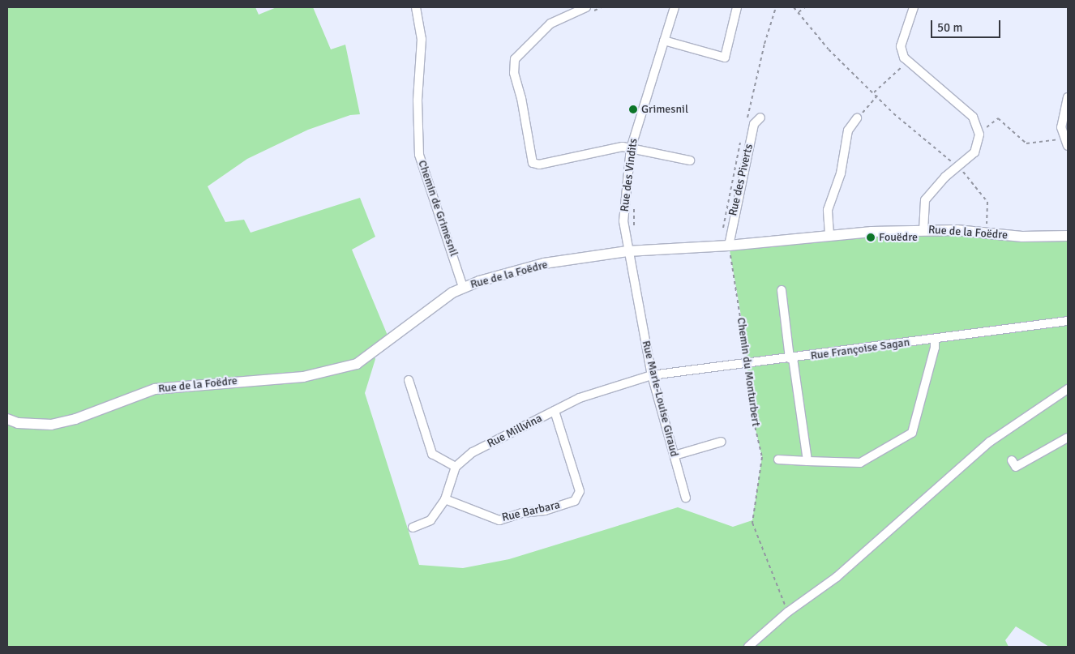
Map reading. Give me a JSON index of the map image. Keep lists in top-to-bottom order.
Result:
{
  "streets": {
    "street": [
      "Rue des Vindits",
      "Rue des Piverts",
      "Chemin de Grimesnil",
      "Rue de la Foëdre",
      "Rue Françoise Sagan",
      "Rue Marie-Louise Giraud",
      "Rue Millvina",
      "Rue Barbara"
    ],
    "path": ["Chemin du Monturbert"]
  },
  "crossings": [
    ["Rue des Vindits", "Rue de la Foëdre"],
    ["Rue des Vindits", "Rue Marie-Louise Giraud"],
    ["Rue des Piverts", "Rue de la Foëdre"],
    ["Rue des Piverts", "Chemin du Monturbert"],
    ["Chemin de Grimesnil", "Rue de la Foëdre"],
    ["Rue de la Foëdre", "Chemin du Monturbert"],
    ["Rue de la Foëdre", "Rue Marie-Louise Giraud"],
    ["Rue Françoise Sagan", "Chemin du Monturbert"],
    ["Rue Françoise Sagan", "Rue Marie-Louise Giraud"],
    ["Rue Françoise Sagan", "Rue Millvina"],
    ["Rue Marie-Louise Giraud", "Rue Millvina"],
    ["Rue Millvina", "Rue Barbara"]
  ],
  "places": ["Grimesnil", "Fouëdre"],
  "scale_bar": "50 m"
}
